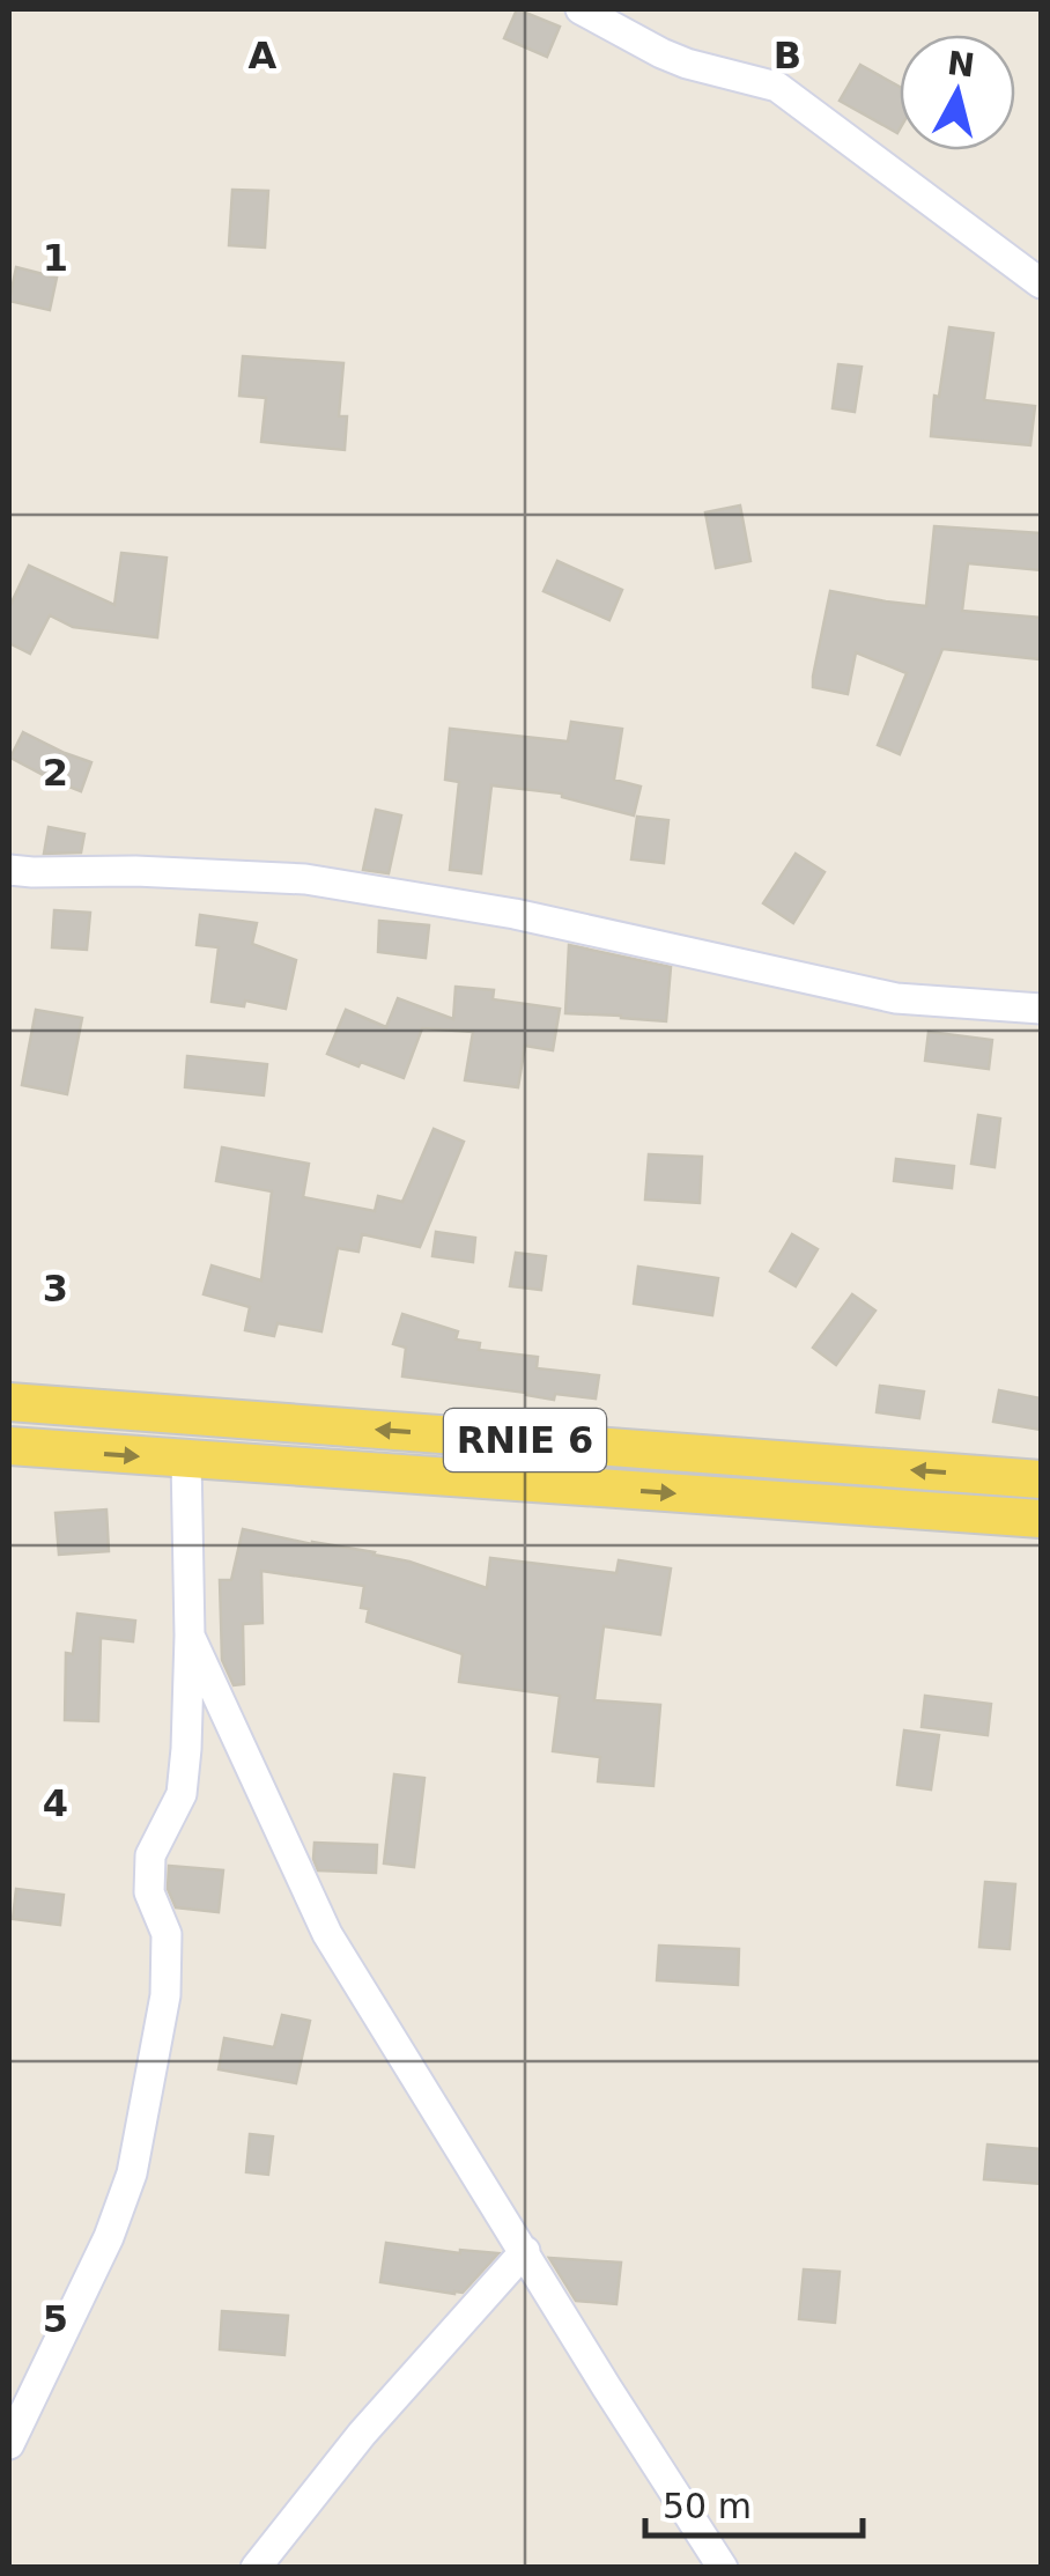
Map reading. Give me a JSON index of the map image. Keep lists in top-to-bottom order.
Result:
{
  "streets": {
    "main road": ["RNIE 6"]
  },
  "scale_bar": "50 m",
  "north": "top",
  "grid": {
    "columns": ["A", "B"],
    "rows": [
      "1",
      "2",
      "3",
      "4",
      "5"
    ]
  }
}
